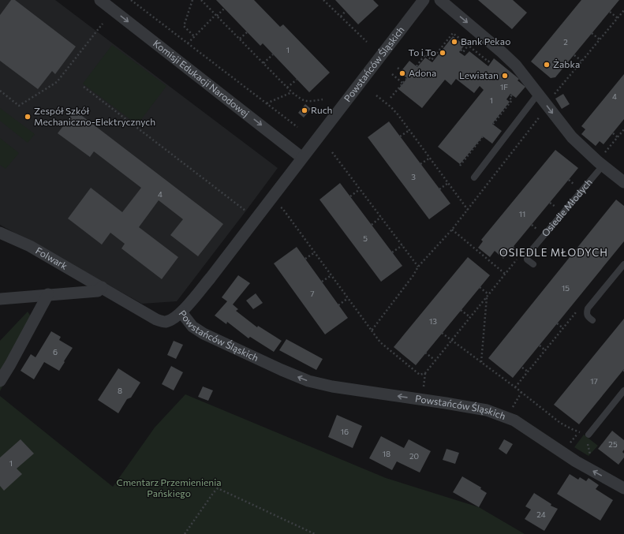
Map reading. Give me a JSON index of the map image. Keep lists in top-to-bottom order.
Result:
{
  "streets": {
    "street": ["Powstańców Śląskich", "Komisji Edukacji Narodowej", "Folwark"],
    "lane": ["Osiedle Młodych"]
  },
  "crossings": [
    ["Powstańców Śląskich", "Komisji Edukacji Narodowej"],
    ["Powstańców Śląskich", "Folwark"]
  ],
  "one_way": ["Powstańców Śląskich", "Komisji Edukacji Narodowej"],
  "districts": ["OSIEDLE MŁODYCH"],
  "parks": ["Cmentarz Przemienienia Pańskiego"],
  "places": [
    "Bank Pekao",
    "To i To",
    "Żabka",
    "Adona",
    "Lewiatan",
    "Ruch",
    "Zespół Szkół Mechaniczno-Elektrycznych"
  ],
  "house_numbers": [
    "2",
    "1",
    "1F",
    "4",
    "1",
    "3",
    "4",
    "11",
    "5",
    "15",
    "7",
    "13",
    "6",
    "17",
    "8",
    "16",
    "25",
    "18",
    "20",
    "1",
    "24"
  ]
}
